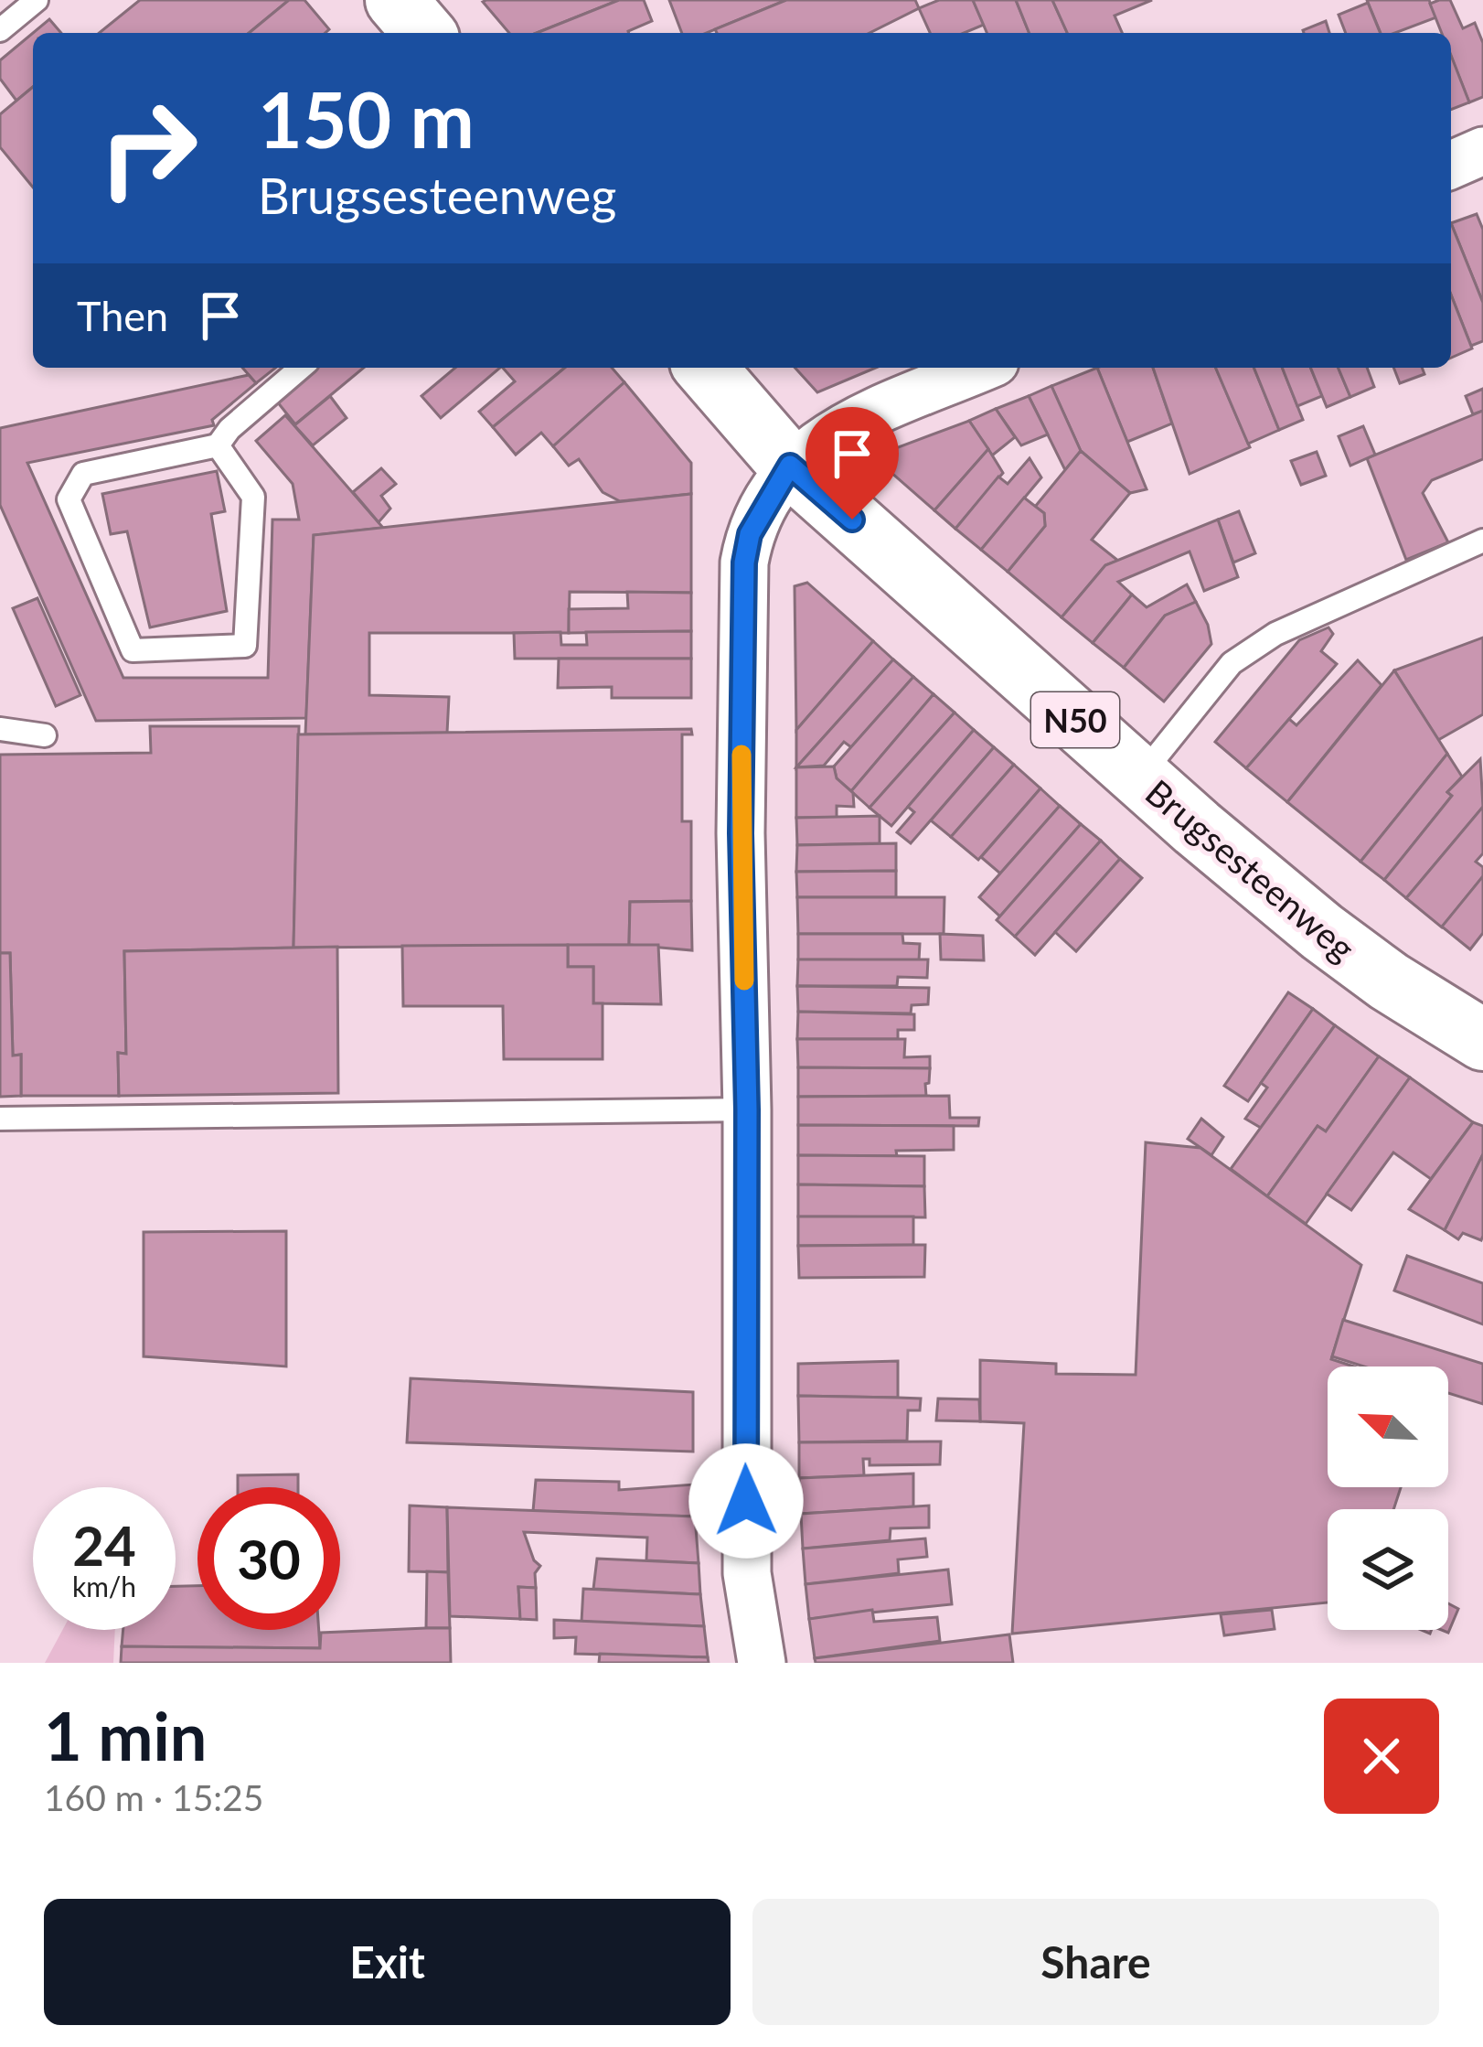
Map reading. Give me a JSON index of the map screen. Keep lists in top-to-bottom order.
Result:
{
  "streets": {
    "main road": ["N50", "Brugsesteenweg"]
  },
  "north": "top left",
  "page": {
    "turn": ["150 m", "Brugsesteenweg"],
    "then": "Then",
    "speed": "24 km/h",
    "limit": "30",
    "heading": ["1 min", "160 m · 15:25"],
    "buttons": ["Exit", "Share"]
  }
}
